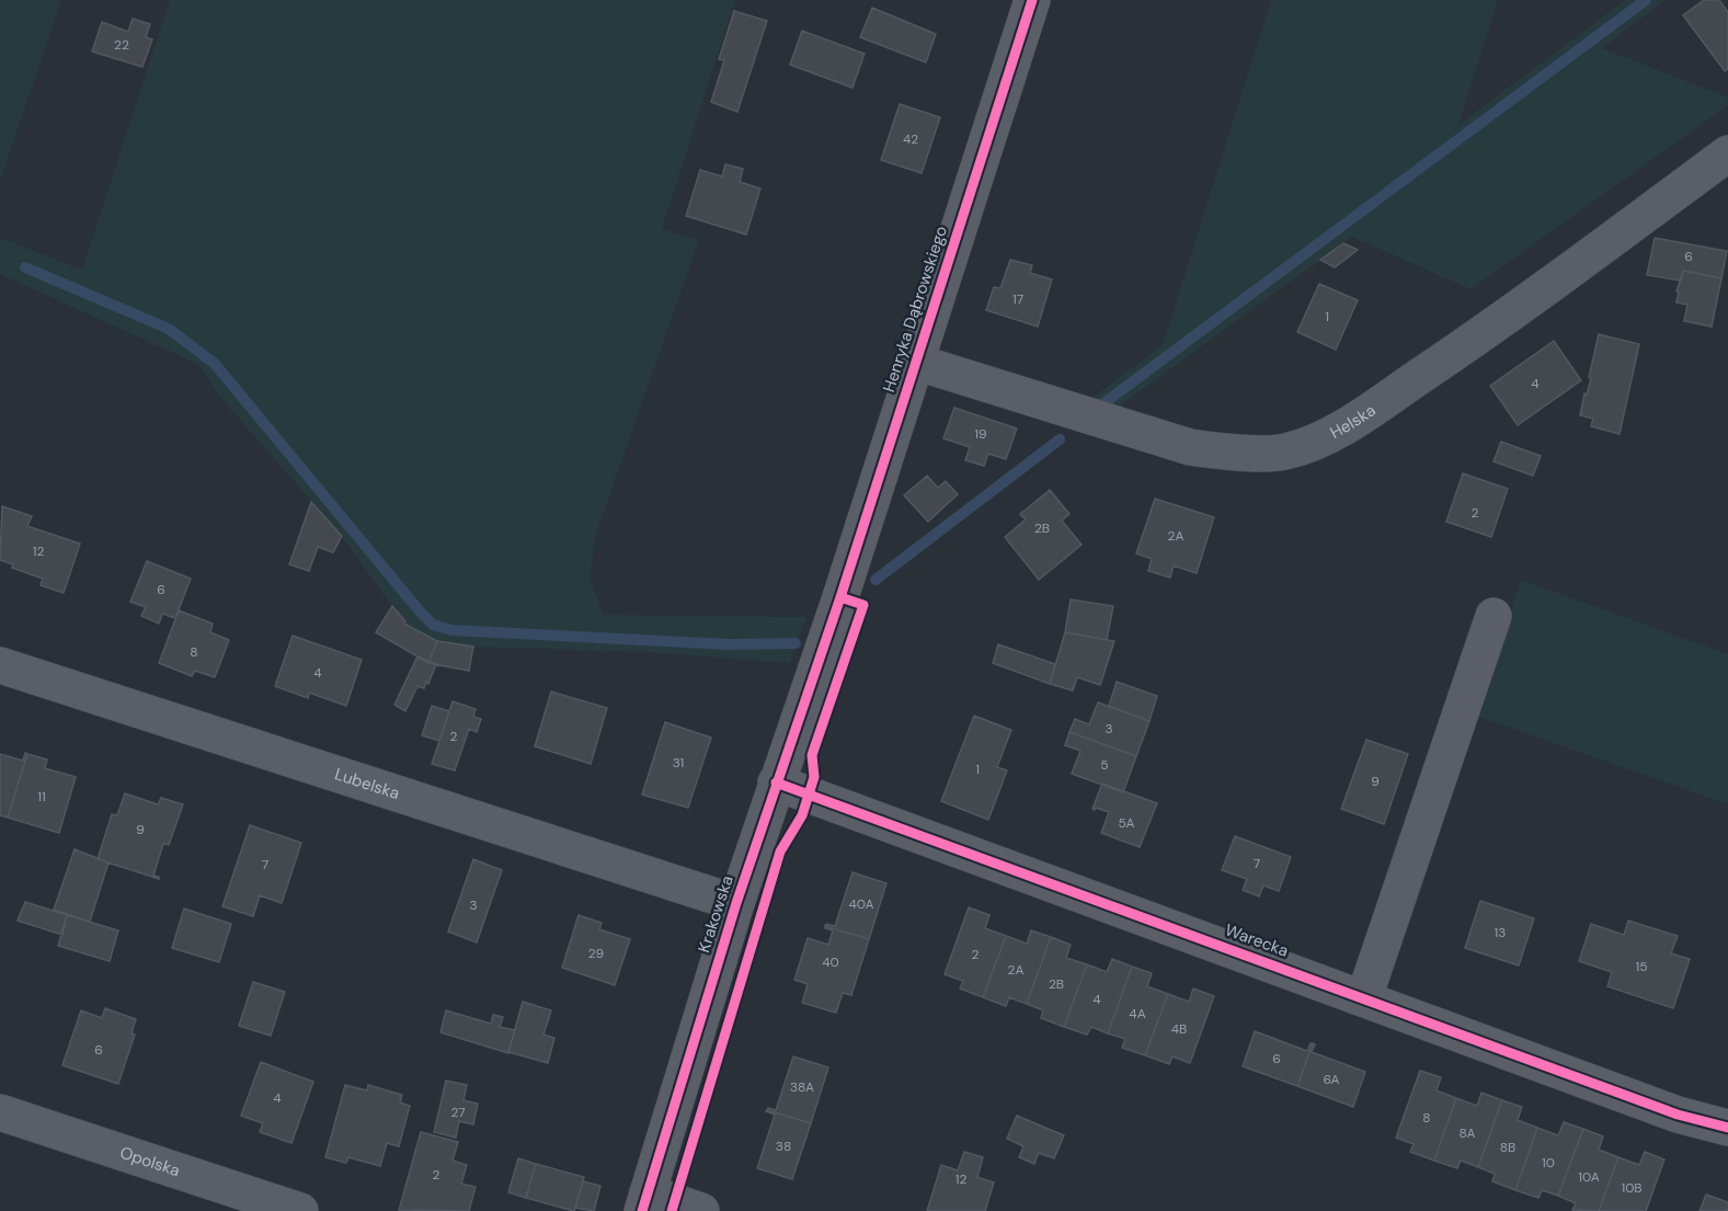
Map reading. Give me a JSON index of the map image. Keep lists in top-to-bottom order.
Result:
{
  "streets": {
    "street": [
      "Henryka Dąbrowskiego",
      "Helska",
      "Lubelska",
      "Krakowska",
      "Warecka",
      "Opolska"
    ]
  },
  "crossings": [
    ["Henryka Dąbrowskiego", "Helska"],
    ["Henryka Dąbrowskiego", "Krakowska"],
    ["Lubelska", "Krakowska"],
    ["Krakowska", "Warecka"]
  ],
  "house_numbers": [
    "22",
    "42",
    "6",
    "17",
    "1",
    "4",
    "19",
    "2",
    "2B",
    "2A",
    "12",
    "6",
    "8",
    "4",
    "3",
    "2",
    "31",
    "5",
    "1",
    "9",
    "11",
    "5A",
    "9",
    "7",
    "7",
    "40A",
    "3",
    "13",
    "29",
    "2",
    "40",
    "15",
    "2A",
    "2B",
    "4",
    "4A",
    "4B",
    "6",
    "6",
    "6A",
    "38A",
    "4",
    "27",
    "8",
    "8A",
    "38",
    "8B",
    "10",
    "2",
    "10A",
    "12",
    "10B"
  ]
}
